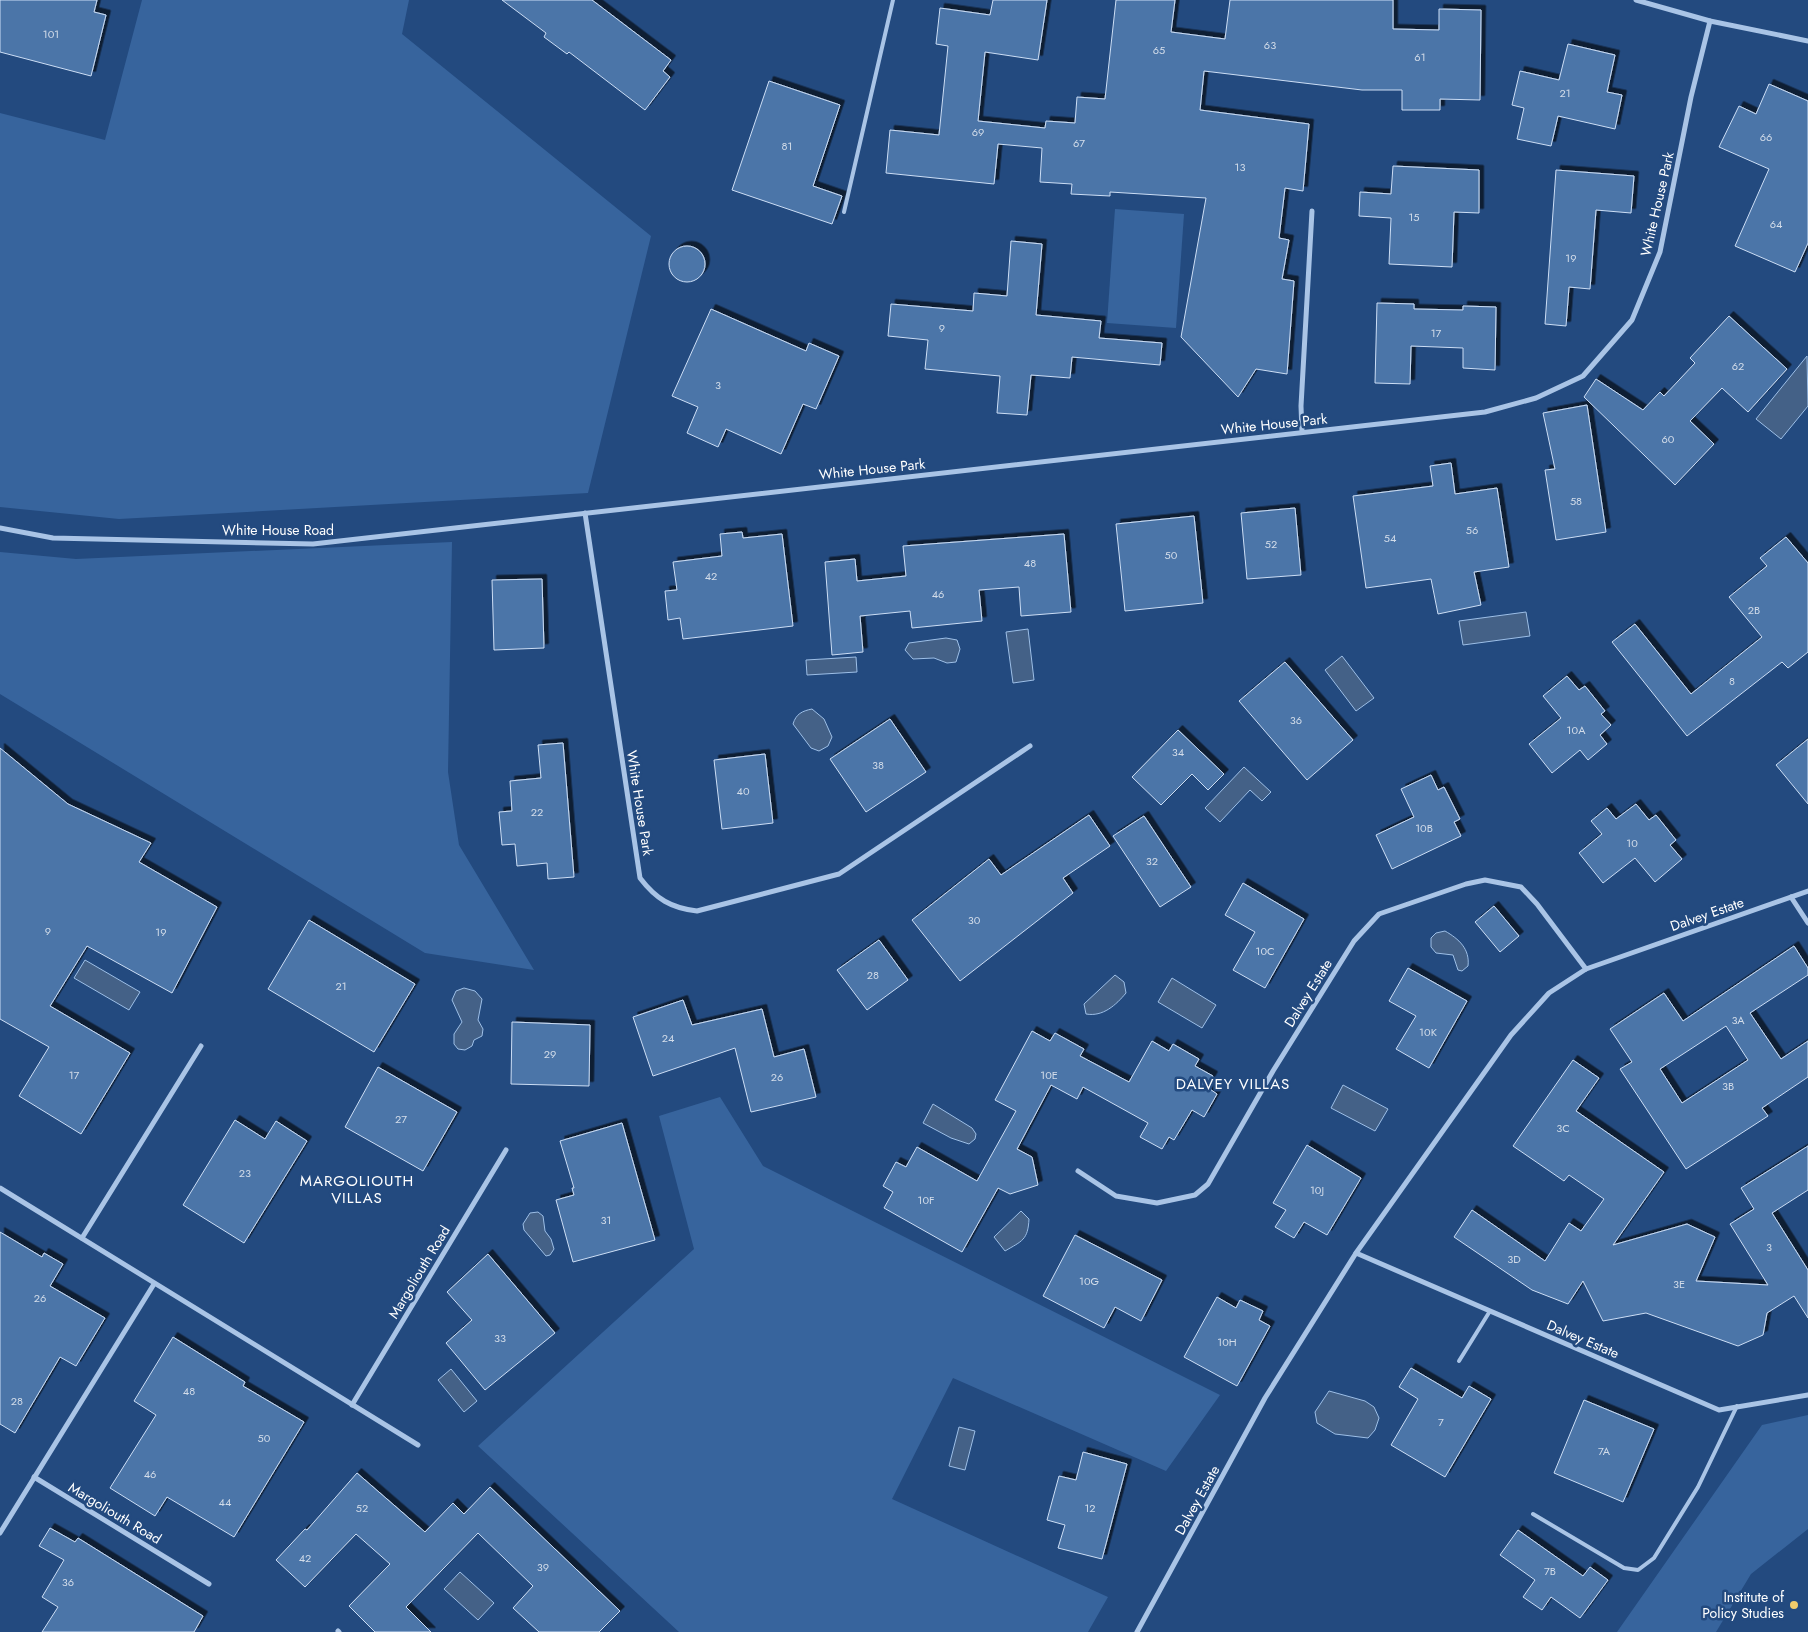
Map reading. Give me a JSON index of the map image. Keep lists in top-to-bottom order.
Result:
{
  "streets": {
    "street": [
      "White House Park",
      "White House Road",
      "Dalvey Estate",
      "Margoliouth Road"
    ]
  },
  "crossings": [
    ["White House Park", "White House Road"]
  ],
  "districts": ["DALVEY VILLAS", "MARGOLIOUTH VILLAS"],
  "places": ["Institute of Policy Studies"],
  "house_numbers": [
    "101",
    "63",
    "65",
    "61",
    "21",
    "69",
    "66",
    "67",
    "81",
    "13",
    "15",
    "64",
    "19",
    "9",
    "17",
    "62",
    "3",
    "60",
    "58",
    "56",
    "54",
    "52",
    "50",
    "48",
    "42",
    "46",
    "2B",
    "8",
    "36",
    "10A",
    "34",
    "38",
    "40",
    "22",
    "10B",
    "10",
    "32",
    "30",
    "9",
    "19",
    "10C",
    "28",
    "21",
    "3A",
    "10K",
    "24",
    "29",
    "17",
    "10E",
    "26",
    "3B",
    "27",
    "3C",
    "23",
    "10J",
    "10F",
    "31",
    "3",
    "3D",
    "10G",
    "3E",
    "26",
    "33",
    "10H",
    "48",
    "28",
    "7",
    "50",
    "7A",
    "46",
    "44",
    "52",
    "12",
    "42",
    "39",
    "7B",
    "36"
  ]
}
